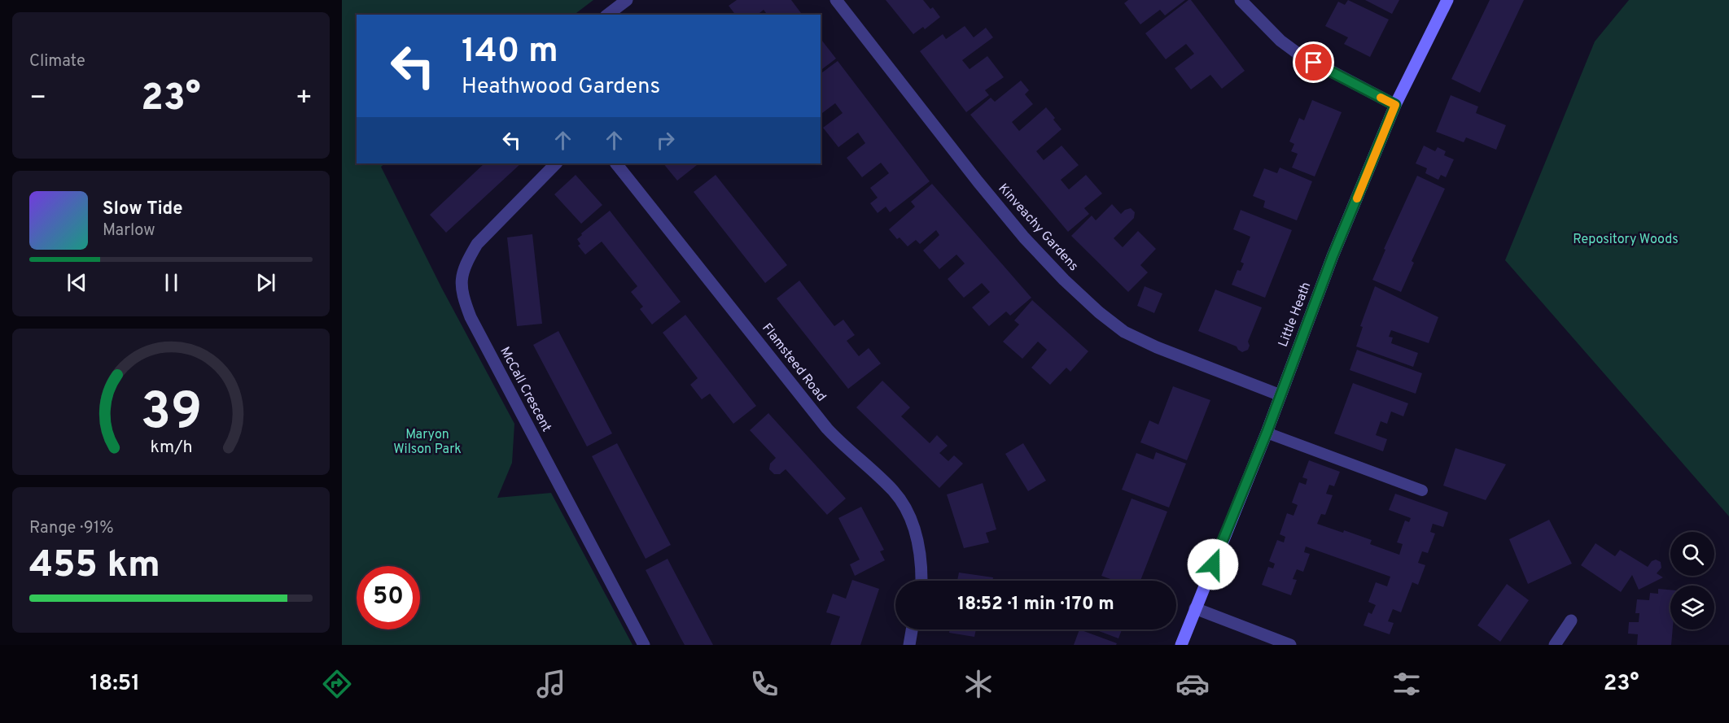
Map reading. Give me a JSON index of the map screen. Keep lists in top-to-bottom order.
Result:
{
  "streets": {
    "main road": ["Little Heath"],
    "street": ["Kinveachy Gardens", "Flamsteed Road", "McCall Crescent"]
  },
  "crossings": [
    ["Kinveachy Gardens", "Little Heath"]
  ],
  "parks": ["Repository Woods", "Maryon Wilson Park"],
  "page": {
    "tile": [
      "Climate",
      ["Range · 91%", "455 km"]
    ],
    "turn": ["140 m", "Heathwood Gardens"],
    "heat": ["−", "23°", "+"],
    "song": ["Slow Tide", "Marlow"],
    "limit": "50",
    "trip": "18:52 · 1 min · 170 m",
    "tabs": ["18:51", "23°"],
    "gauge": ["39", "km/h"]
  }
}
